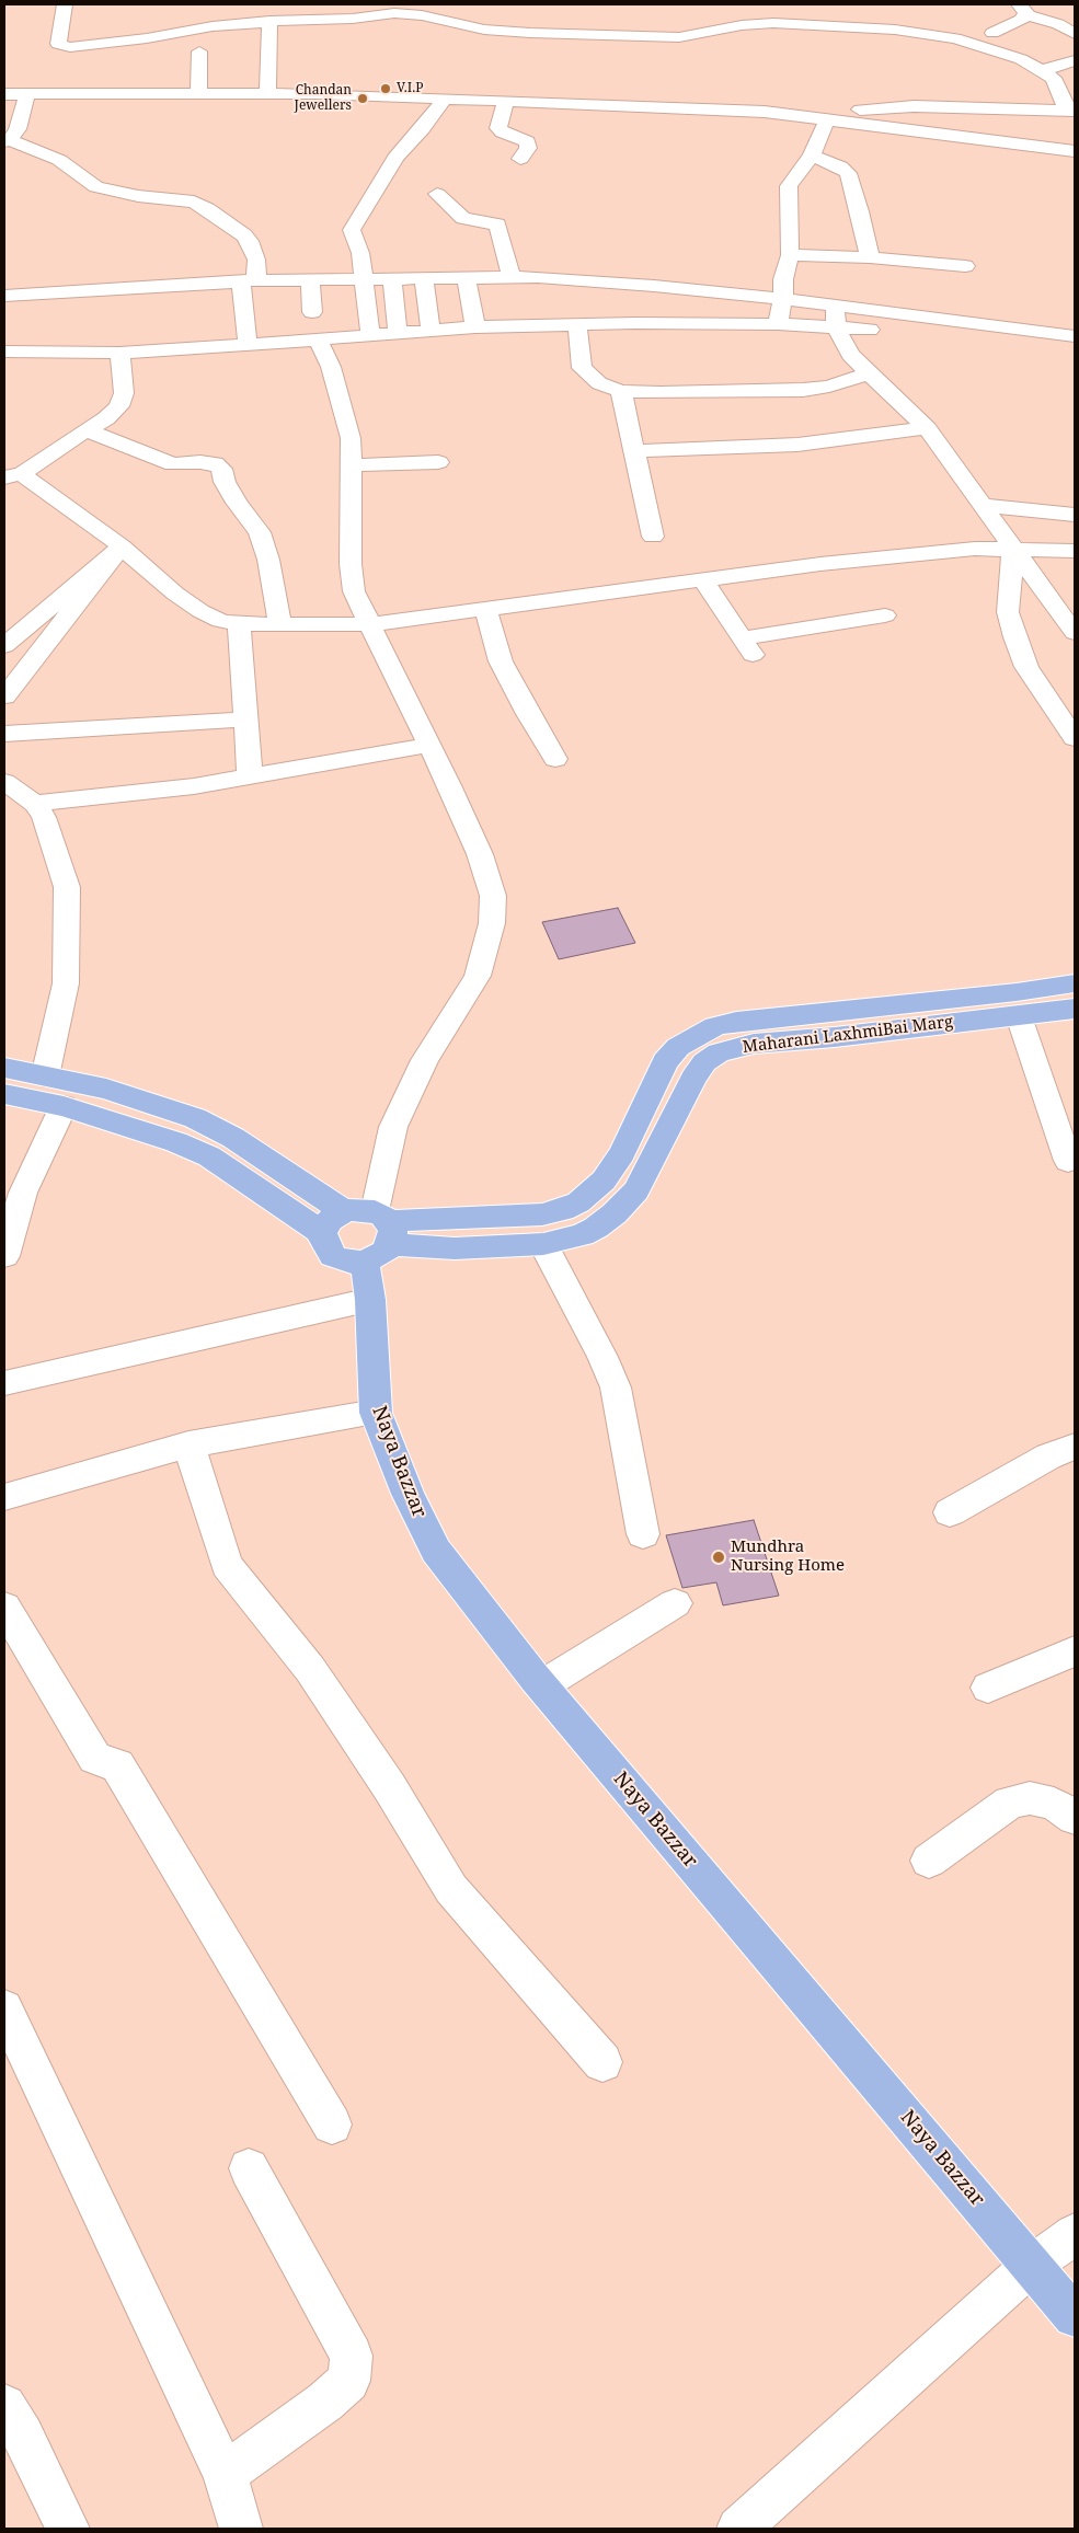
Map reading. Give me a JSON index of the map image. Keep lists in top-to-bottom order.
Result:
{
  "streets": {
    "main road": ["Maharani LaxhmiBai Marg", "Naya Bazzar"]
  },
  "crossings": [
    ["Maharani LaxhmiBai Marg", "Naya Bazzar"]
  ],
  "places": ["V.I.P", "Chandan Jewellers", "Mundhra Nursing Home"]
}
